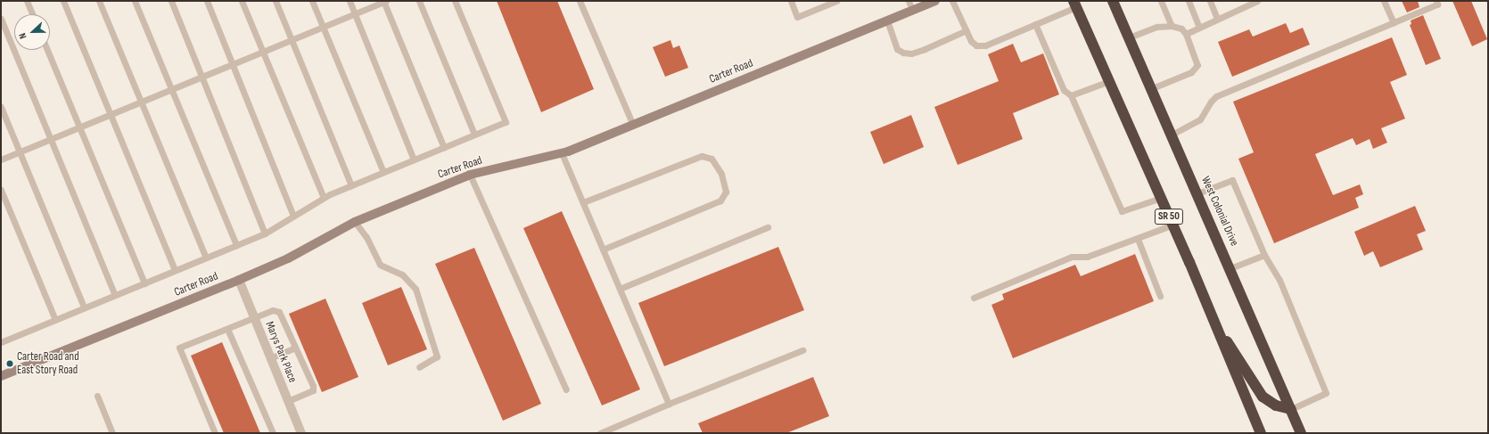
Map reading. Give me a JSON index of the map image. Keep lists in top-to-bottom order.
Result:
{
  "streets": {
    "highway": ["West Colonial Drive", "SR 50"],
    "street": ["Carter Road", "Marys Park Place"]
  },
  "crossings": [
    ["Carter Road", "Marys Park Place"]
  ],
  "places": ["Carter Road and East Story Road"],
  "north": "left"
}
